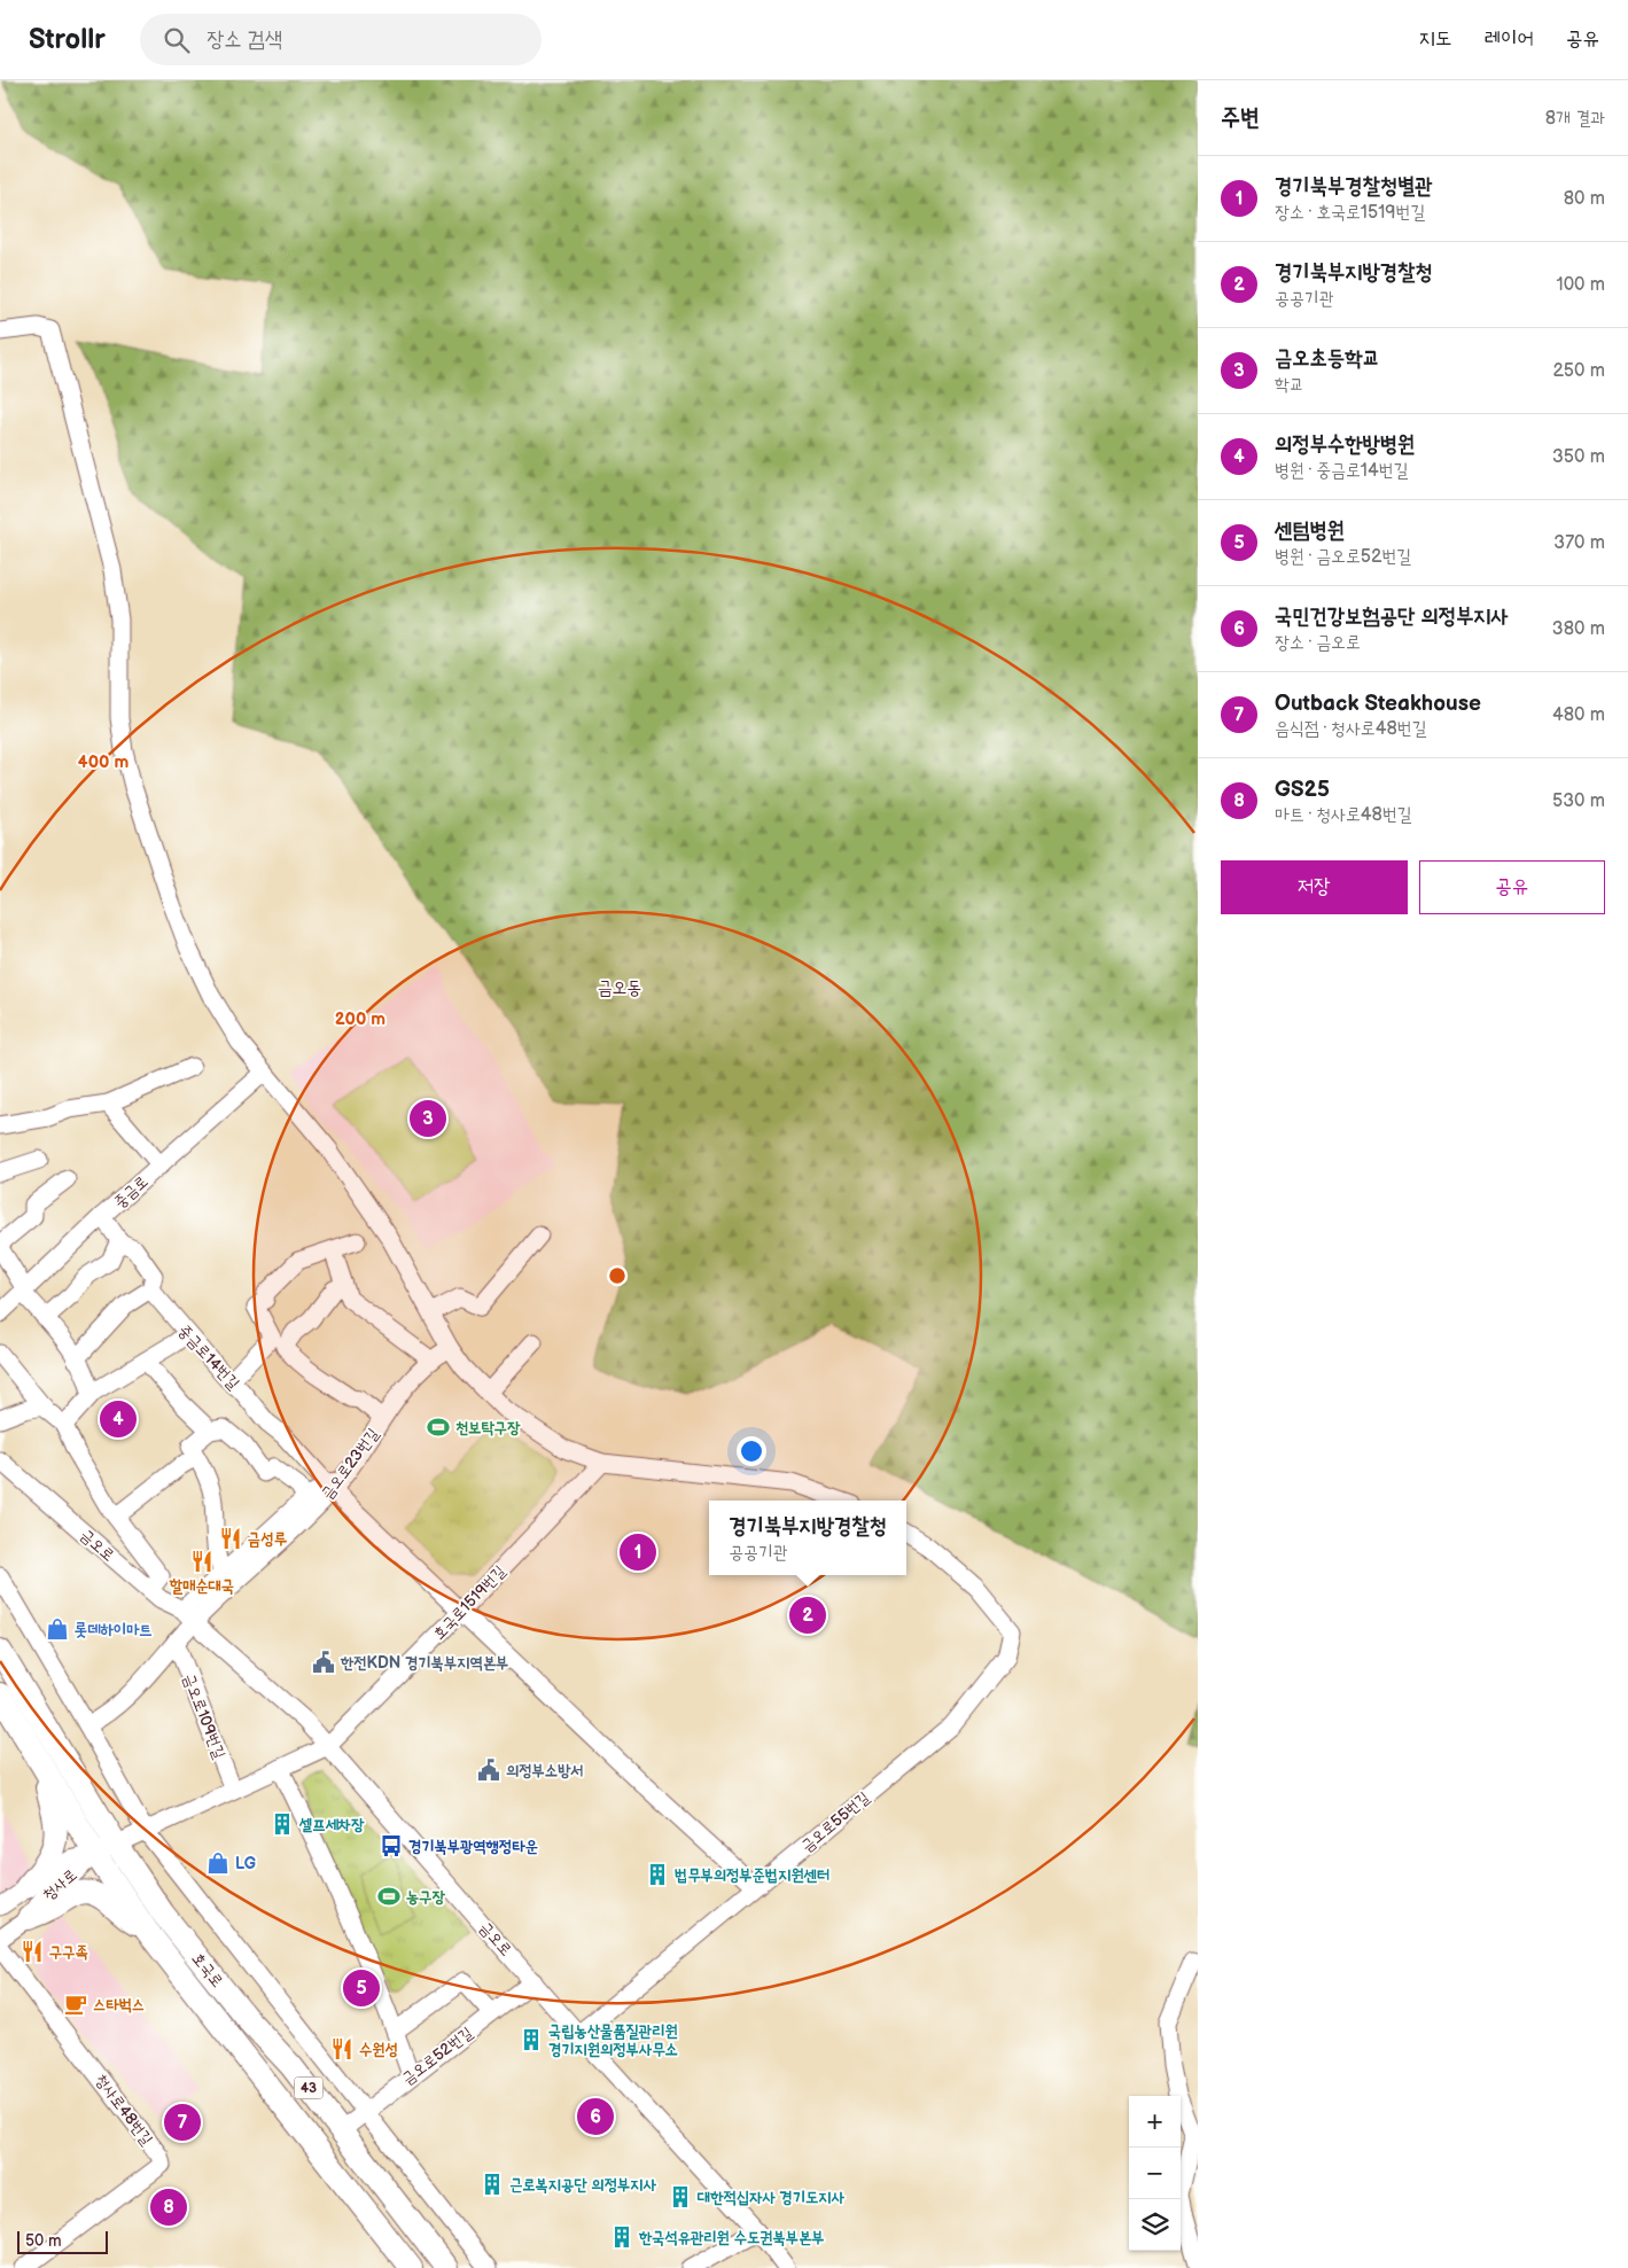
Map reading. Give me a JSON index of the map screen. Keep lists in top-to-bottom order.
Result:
{
  "streets": {
    "main road": ["호국로", "43"],
    "street": [
      "중금로",
      "중금로14번길",
      "금오로23번길",
      "금오로",
      "호국로1519번길",
      "금오로109번길",
      "금오로55번길",
      "청사로",
      "금오로52번길",
      "청사로48번길"
    ]
  },
  "crossings": [
    ["중금로", "중금로14번길"],
    ["중금로14번길", "금오로23번길"],
    ["금오로23번길", "금오로"],
    ["금오로", "호국로1519번길"],
    ["금오로", "금오로55번길"],
    ["금오로", "금오로52번길"],
    ["호국로1519번길", "금오로109번길"],
    ["호국로1519번길", "청사로"],
    ["호국로1519번길", "호국로"],
    ["청사로", "호국로"],
    ["호국로", "금오로52번길"]
  ],
  "districts": ["금오동"],
  "places": {
    "sports": ["천보탁구장", "농구장"],
    "restaurant": [
      "금성루",
      "할매순대국",
      "구구족",
      "수원성"
    ],
    "shop": ["롯데하이마트", "LG"],
    "public building": ["한전KDN 경기북부지역본부", "의정부소방서"],
    "building": [
      "셀프세차장",
      "법무부의정부준법지원센터",
      "국립농산물품질관리원 경기지원의정부사무소",
      "근로복지공단 의정부지사",
      "대한적십자사 경기도지사",
      "한국석유관리원 수도권북부본부"
    ],
    "bus stop": ["경기북부광역행정타운"],
    "cafe": ["스타벅스"]
  },
  "scale_bar": "50 m",
  "page": {
    "header": "Strollr",
    "search": "장소 검색",
    "nav": ["지도", "레이어", "공유"],
    "heading": ["주변", "8개 결과"],
    "list": [
      {
        "mark": "1",
        "name": "경기북부경찰청별관",
        "note": "장소 · 호국로1519번길",
        "value": "80 m"
      },
      {
        "mark": "2",
        "name": "경기북부지방경찰청",
        "note": "공공기관",
        "value": "100 m"
      },
      {
        "mark": "3",
        "name": "금오초등학교",
        "note": "학교",
        "value": "250 m"
      },
      {
        "mark": "4",
        "name": "의정부수한방병원",
        "note": "병원 · 중금로14번길",
        "value": "350 m"
      },
      {
        "mark": "5",
        "name": "센텀병원",
        "note": "병원 · 금오로52번길",
        "value": "370 m"
      },
      {
        "mark": "6",
        "name": "국민건강보험공단 의정부지사",
        "note": "장소 · 금오로",
        "value": "380 m"
      },
      {
        "mark": "7",
        "name": "Outback Steakhouse",
        "note": "음식점 · 청사로48번길",
        "value": "480 m"
      },
      {
        "mark": "8",
        "name": "GS25",
        "note": "마트 · 청사로48번길",
        "value": "530 m"
      }
    ],
    "buttons": ["저장", "공유"],
    "pins": [
      "3",
      "4",
      "1",
      "2",
      "5",
      "6",
      "7",
      "8"
    ],
    "popup": ["경기북부지방경찰청", "공공기관"],
    "map_buttons": ["+", "−"],
    "scale": "50 m"
  },
  "rings": ["400 m", "200 m"]
}
